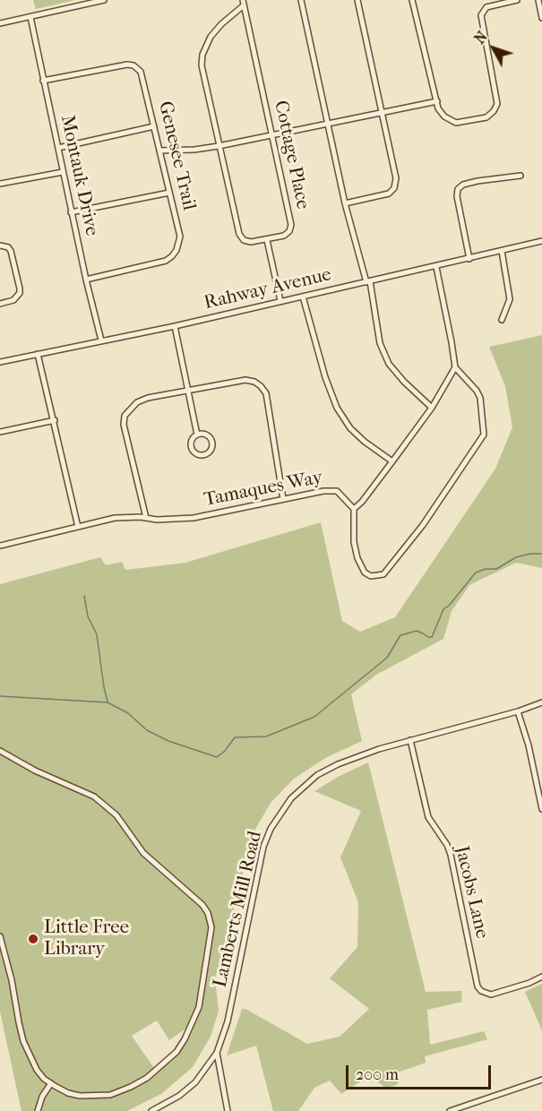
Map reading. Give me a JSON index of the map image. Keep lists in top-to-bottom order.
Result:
{
  "streets": {
    "street": [
      "Cottage Place",
      "Genesee Trail",
      "Montauk Drive",
      "Rahway Avenue",
      "Tamaques Way",
      "Jacobs Lane",
      "Lamberts Mill Road"
    ]
  },
  "crossings": [
    ["Genesee Trail", "Montauk Drive"],
    ["Montauk Drive", "Rahway Avenue"],
    ["Jacobs Lane", "Lamberts Mill Road"]
  ],
  "places": ["Little Free Library"],
  "scale_bar": "200 m",
  "north": "top left"
}
